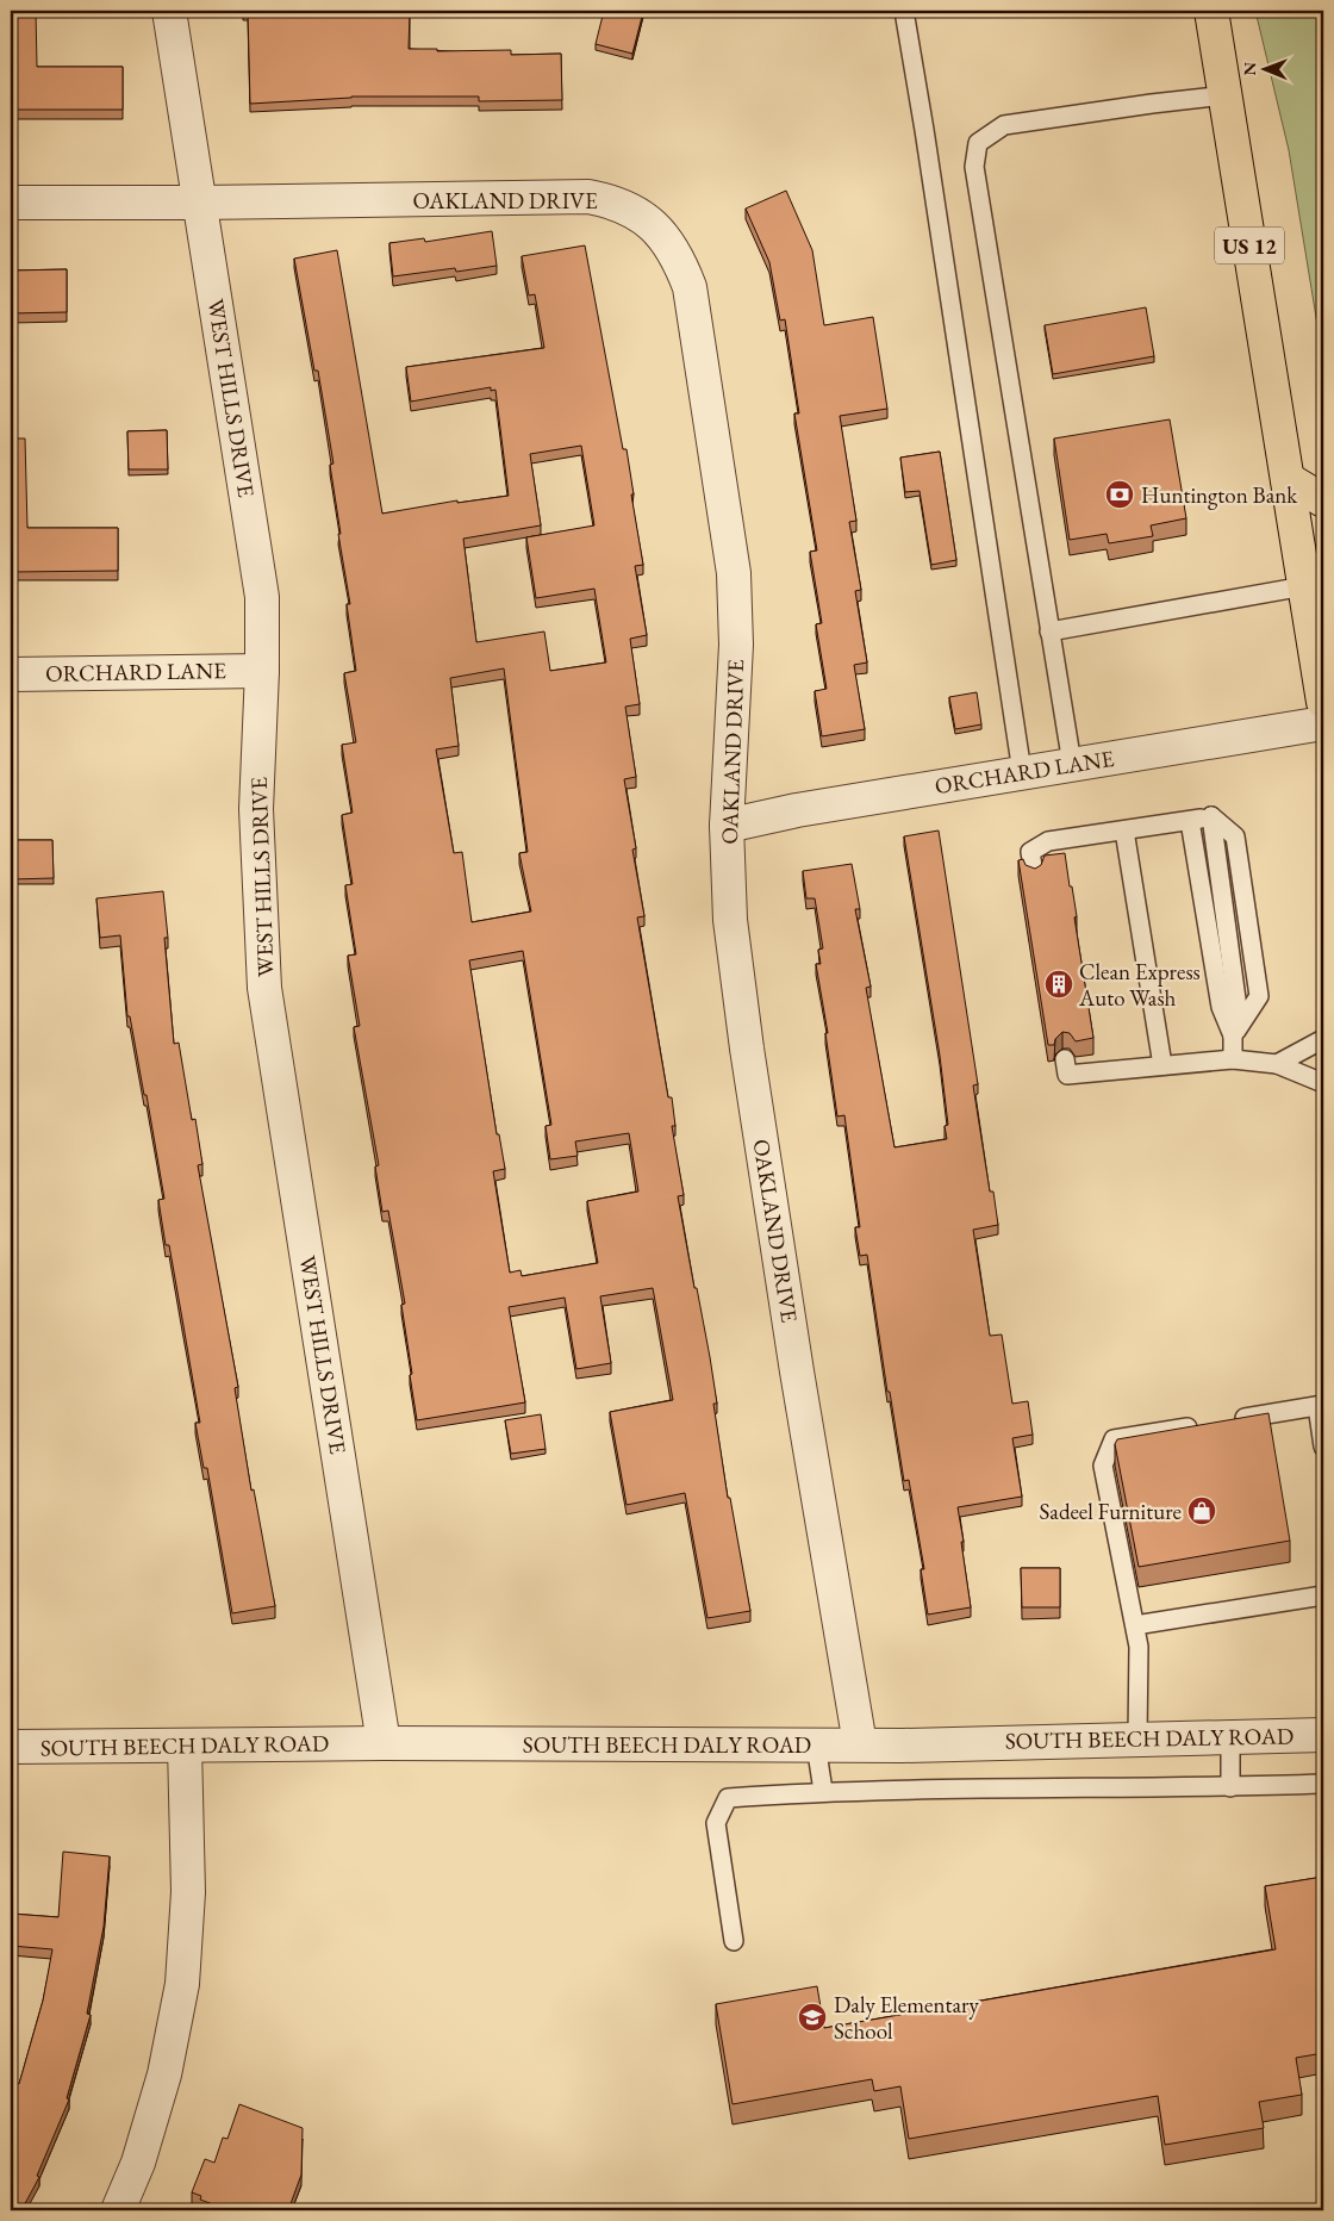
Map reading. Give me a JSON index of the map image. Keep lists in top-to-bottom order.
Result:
{
  "streets": {
    "main road": ["US 12"],
    "street": [
      "OAKLAND DRIVE",
      "WEST HILLS DRIVE",
      "ORCHARD LANE",
      "SOUTH BEECH DALY ROAD"
    ]
  },
  "crossings": [
    ["OAKLAND DRIVE", "WEST HILLS DRIVE"],
    ["OAKLAND DRIVE", "ORCHARD LANE"],
    ["OAKLAND DRIVE", "SOUTH BEECH DALY ROAD"],
    ["WEST HILLS DRIVE", "ORCHARD LANE"],
    ["WEST HILLS DRIVE", "SOUTH BEECH DALY ROAD"]
  ],
  "places": {
    "bank": ["Huntington Bank"],
    "building": ["Clean Express Auto Wash"],
    "shop": ["Sadeel Furniture"],
    "school or university": ["Daly Elementary School"]
  },
  "north": "left"
}
